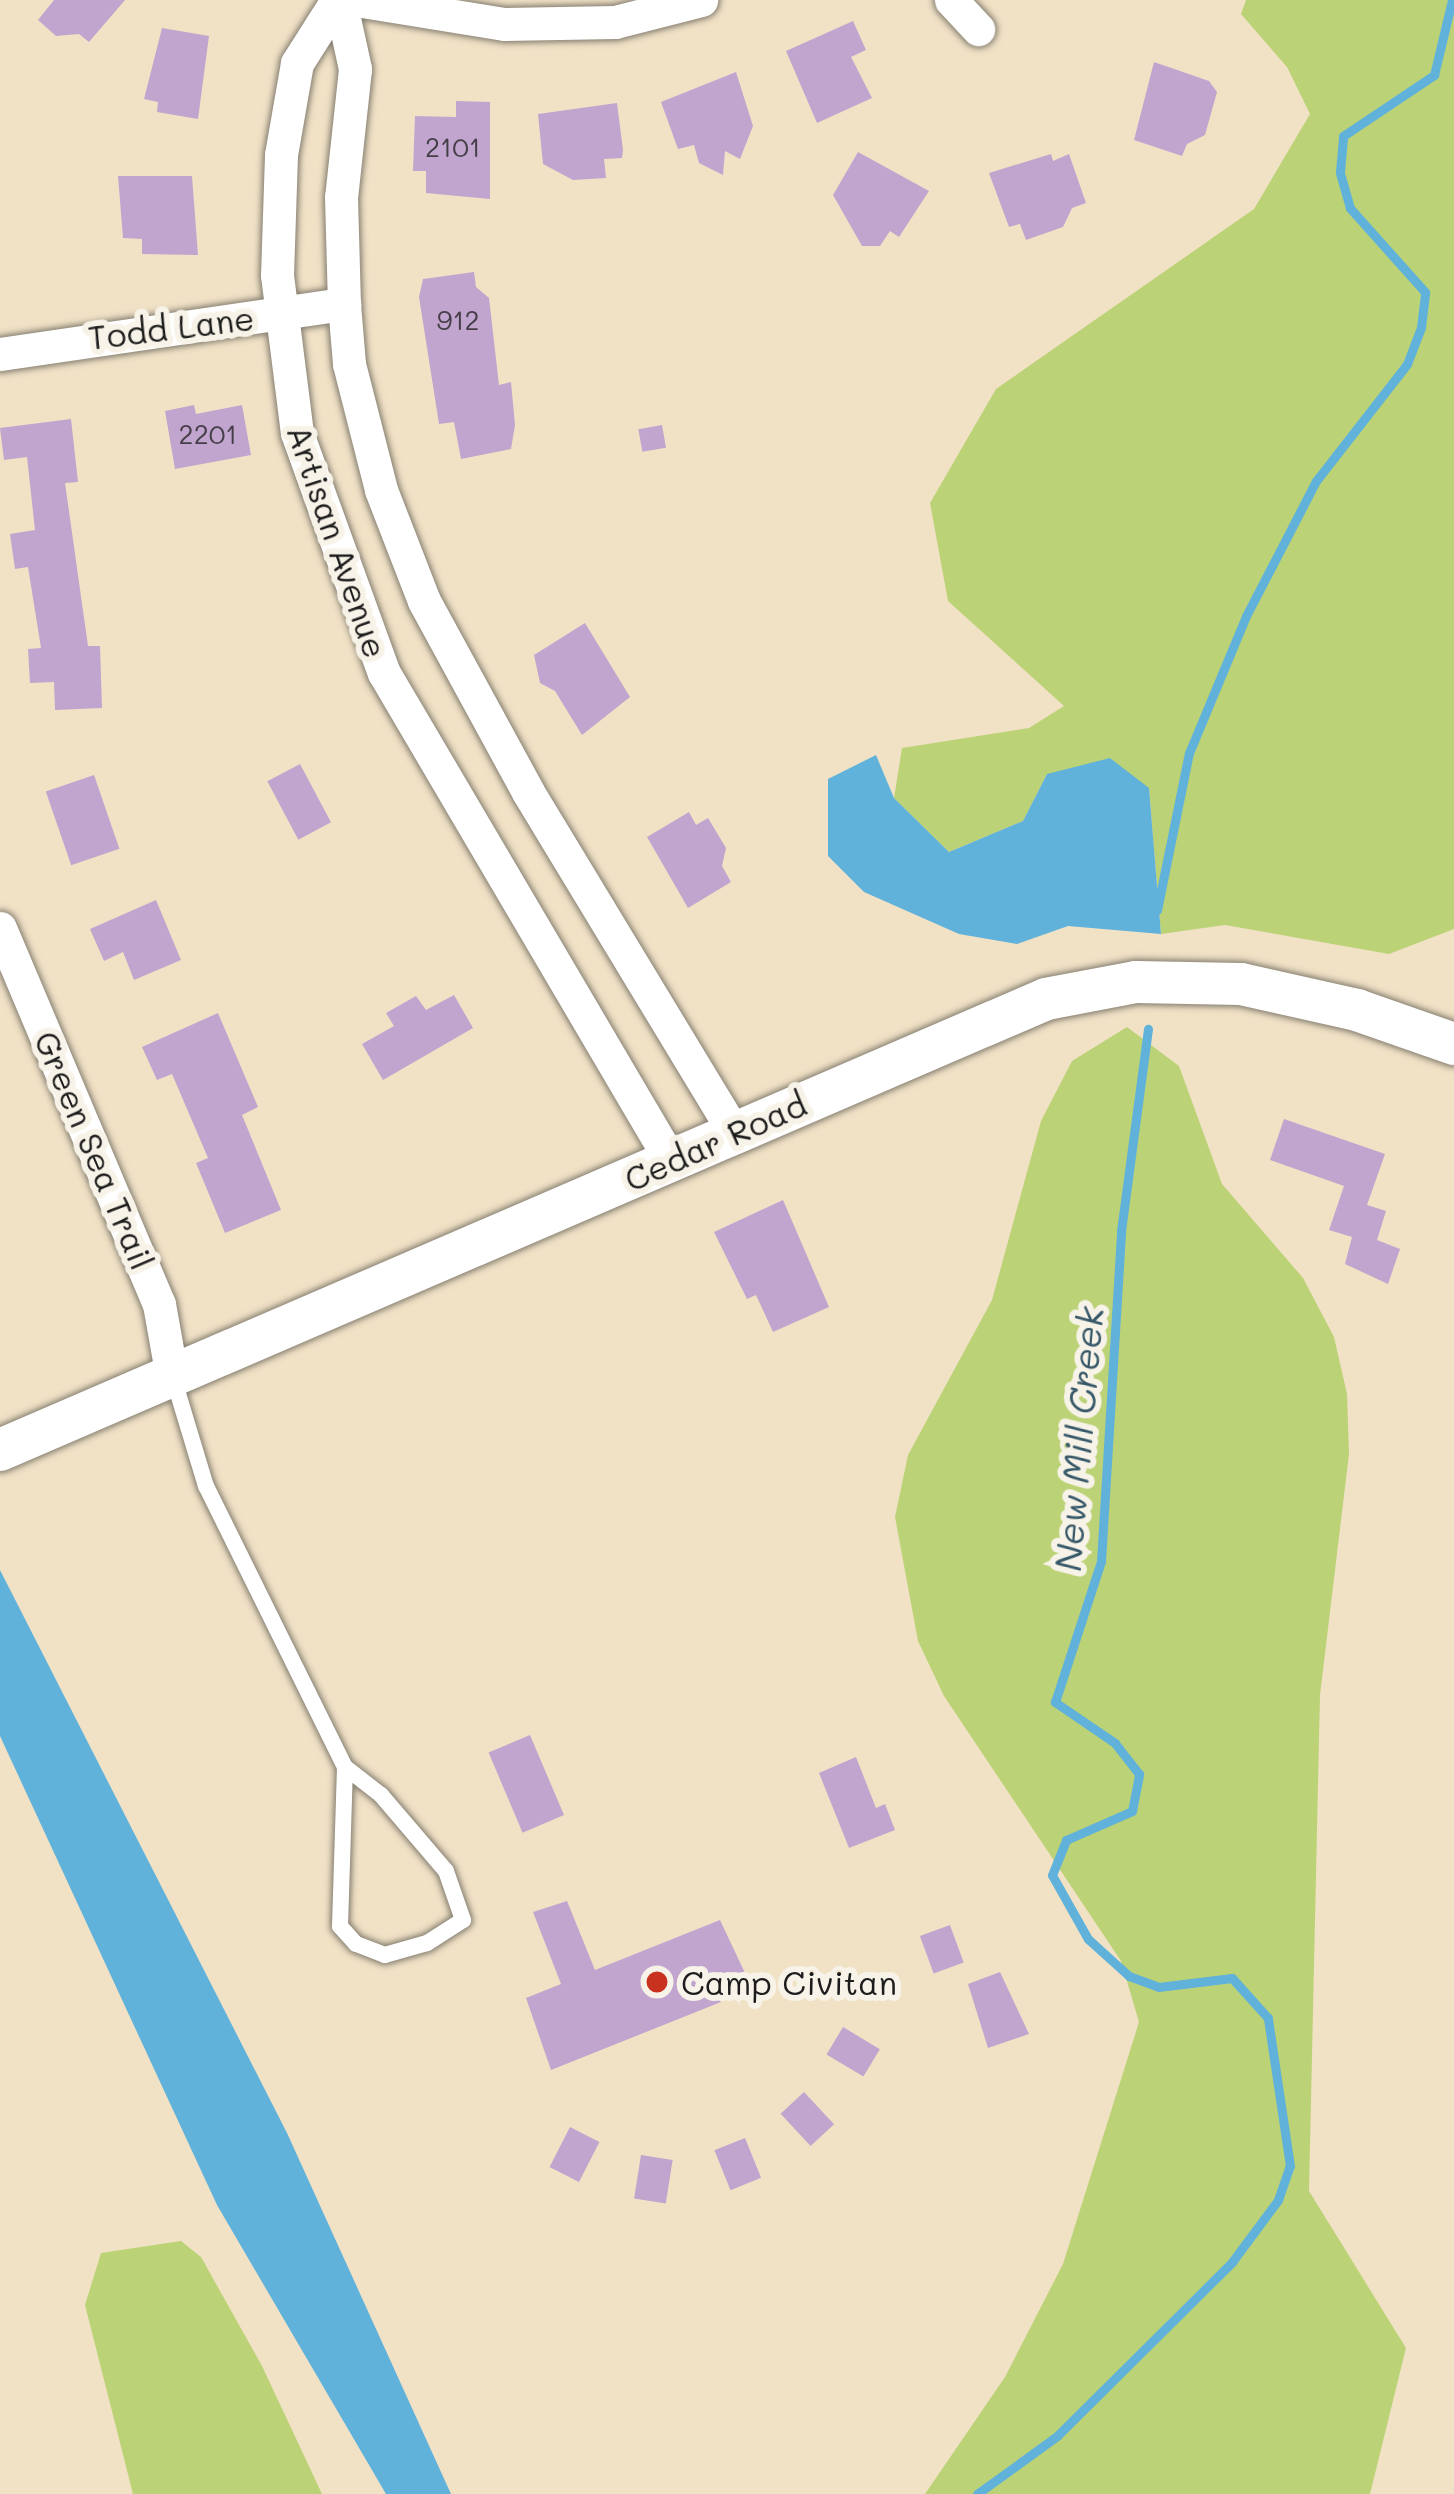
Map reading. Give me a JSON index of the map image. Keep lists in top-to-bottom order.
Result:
{
  "streets": {
    "street": [
      "Todd Lane",
      "Artisan Avenue",
      "Cedar Road",
      "Green Sea Trail"
    ]
  },
  "crossings": [
    ["Todd Lane", "Artisan Avenue"],
    ["Artisan Avenue", "Cedar Road"],
    ["Cedar Road", "Green Sea Trail"]
  ],
  "water": ["New Mill Creek"],
  "places": ["Camp Civitan"],
  "house_numbers": ["2101", "912", "2201"]
}
